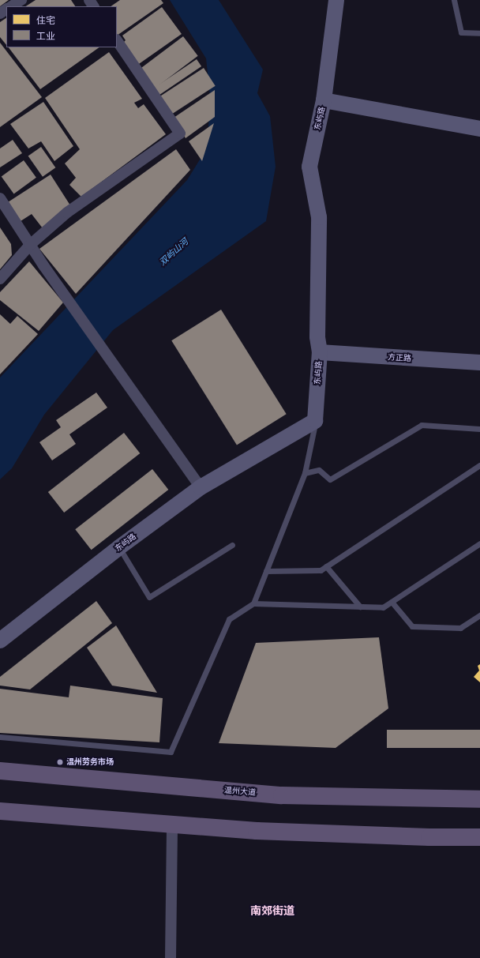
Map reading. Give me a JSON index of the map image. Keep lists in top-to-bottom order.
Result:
{
  "streets": {
    "main road": ["温州大道"],
    "street": ["东屿路", "方正路"]
  },
  "crossings": [
    ["东屿路", "方正路"]
  ],
  "districts": ["南郊街道"],
  "water": ["双屿山河"],
  "places": ["温州劳务市场"],
  "legend": ["住宅", "工业"]
}
